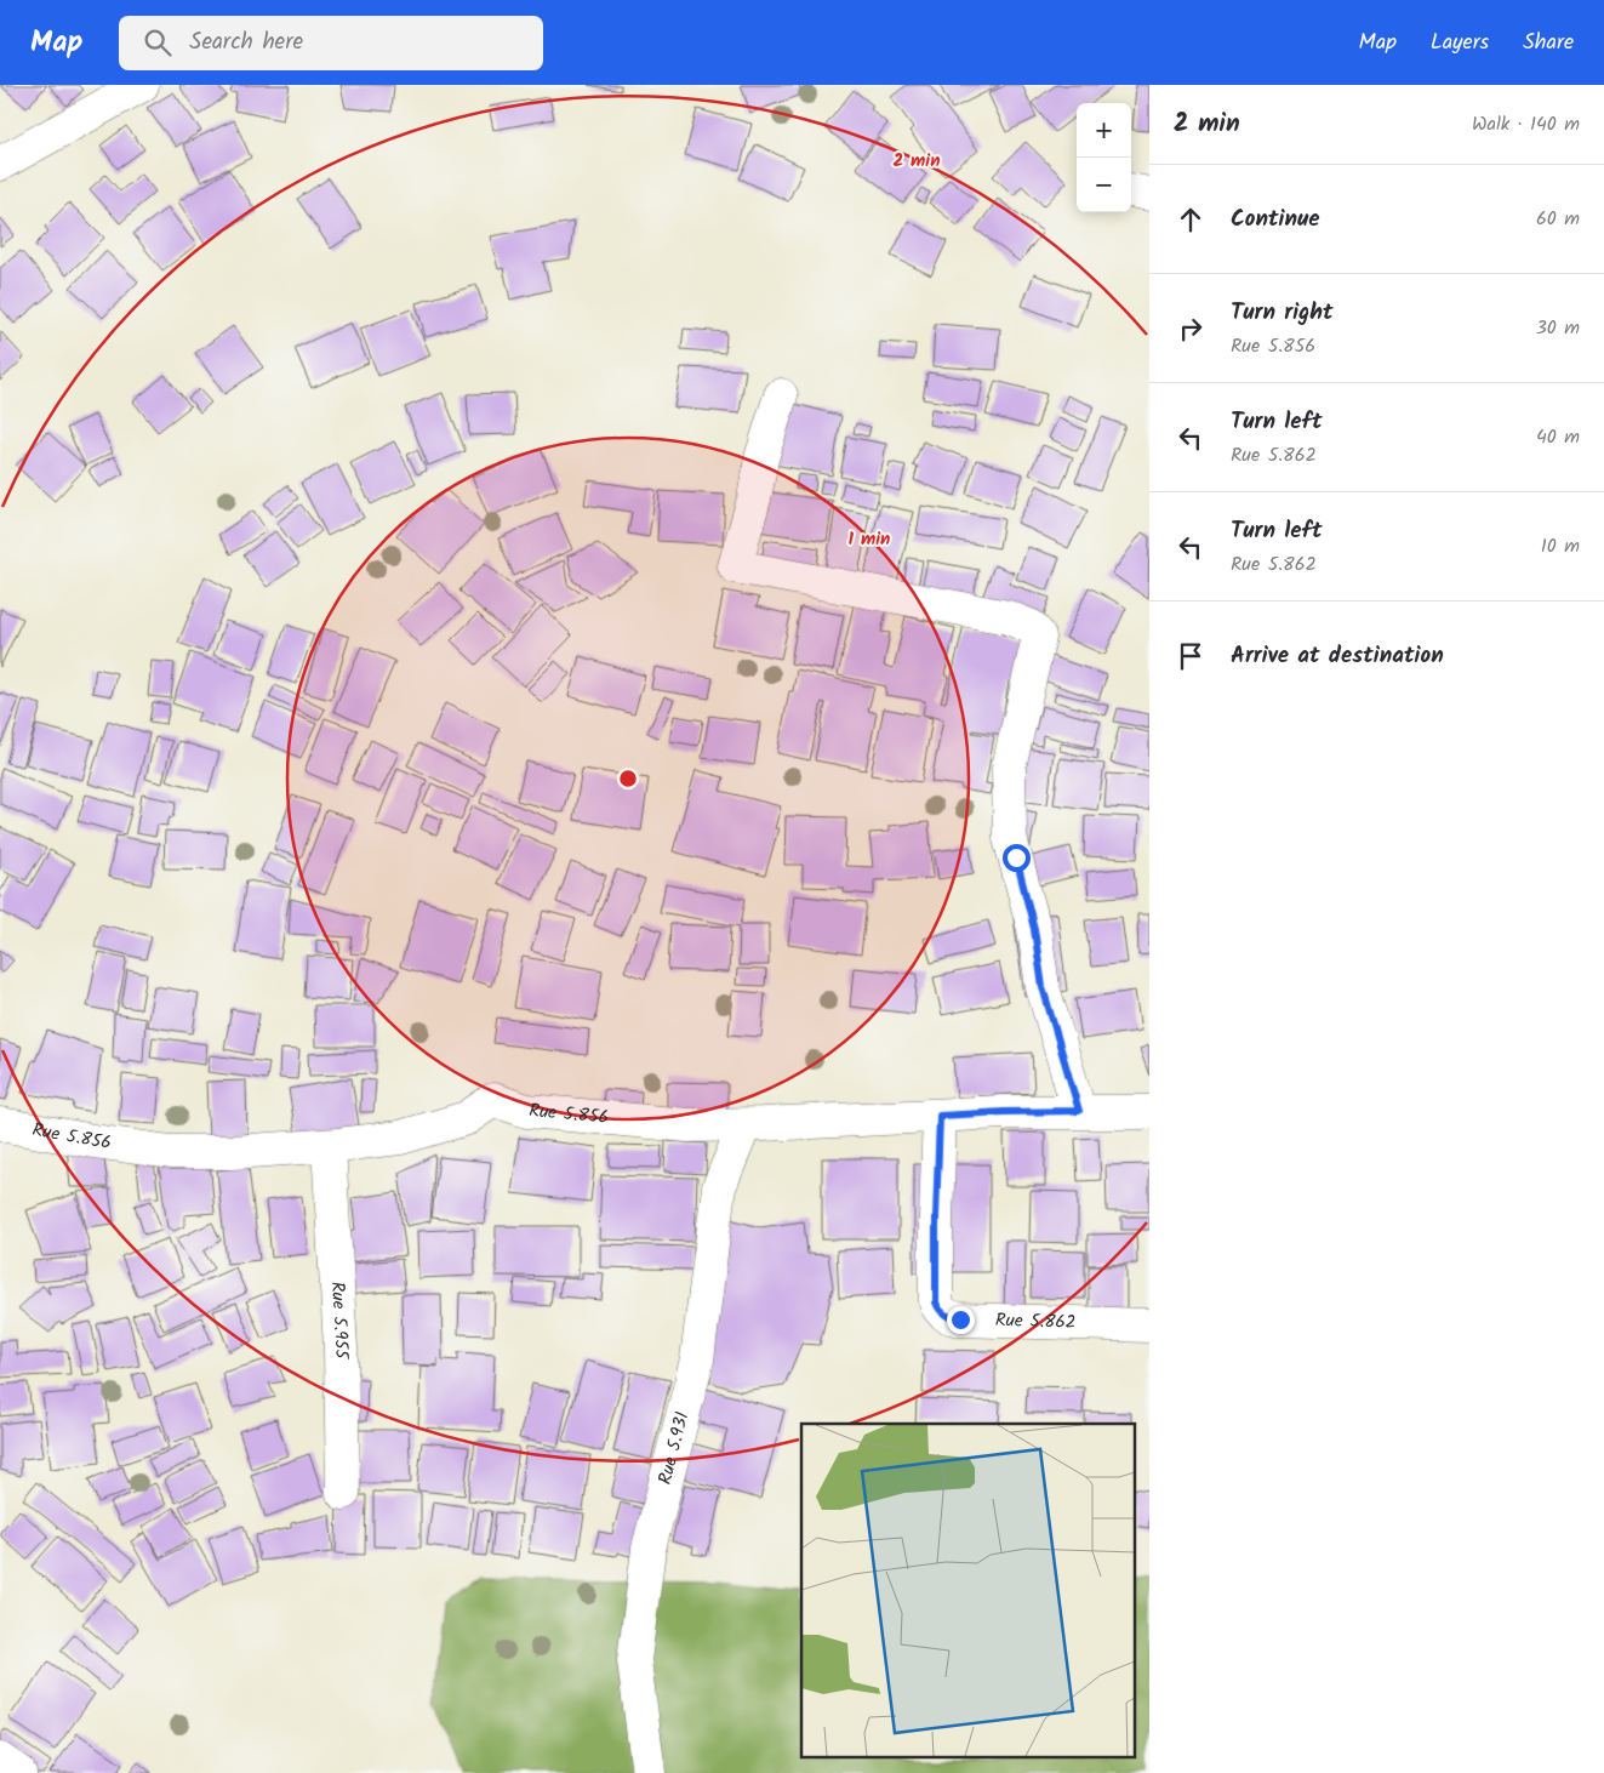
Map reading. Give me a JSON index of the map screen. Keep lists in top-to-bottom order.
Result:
{
  "streets": {
    "street": [
      "Rue 5.856",
      "Rue 5.955",
      "Rue 5.862",
      "Rue 5.931"
    ]
  },
  "crossings": [
    ["Rue 5.856", "Rue 5.955"],
    ["Rue 5.856", "Rue 5.862"],
    ["Rue 5.856", "Rue 5.931"]
  ],
  "page": {
    "header": "Map",
    "search": "Search here",
    "nav": ["Map", "Layers", "Share"],
    "heading": ["2 min", "Walk · 140 m"],
    "map_buttons": ["+", "−"],
    "list": [
      ["Continue", "60 m"],
      ["Turn right", "Rue 5.856", "30 m"],
      ["Turn left", "Rue 5.862", "40 m"],
      ["Turn left", "Rue 5.862", "10 m"],
      "Arrive at destination"
    ]
  },
  "rings": ["2 min", "1 min"]
}
